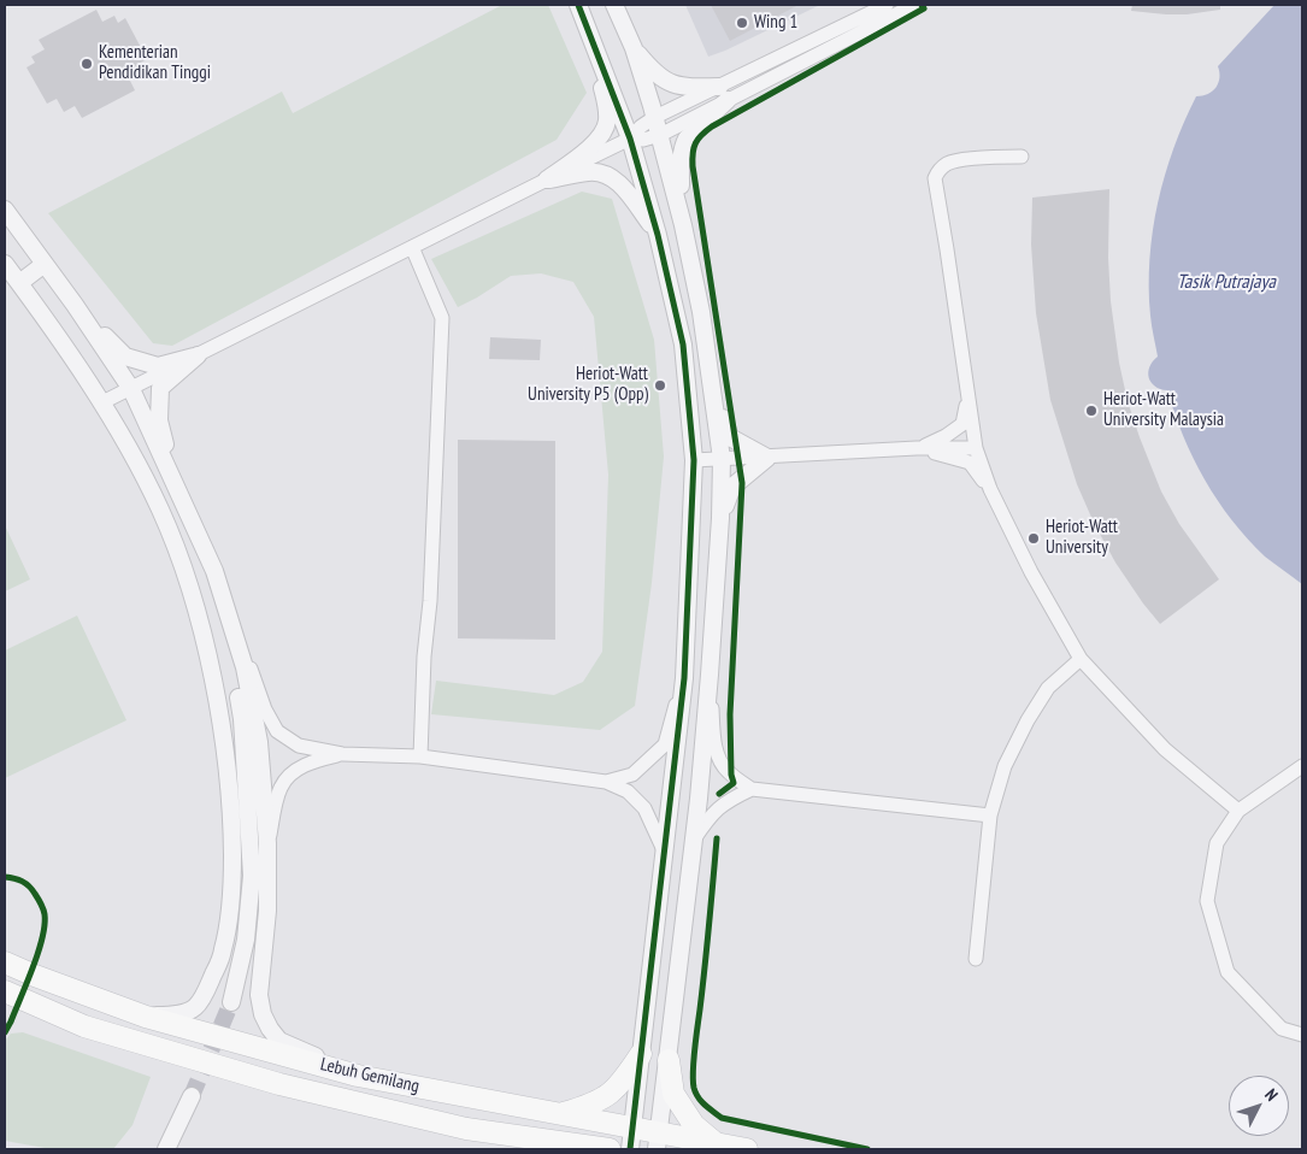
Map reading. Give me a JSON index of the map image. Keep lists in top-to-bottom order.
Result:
{
  "streets": {
    "main road": ["Lebuh Gemilang"]
  },
  "water": ["Tasik Putrajaya"],
  "places": [
    "Wing 1",
    "Kementerian Pendidikan Tinggi",
    "Heriot-Watt University P5 (Opp)",
    "Heriot-Watt University Malaysia",
    "Heriot-Watt University"
  ],
  "north": "top right"
}
